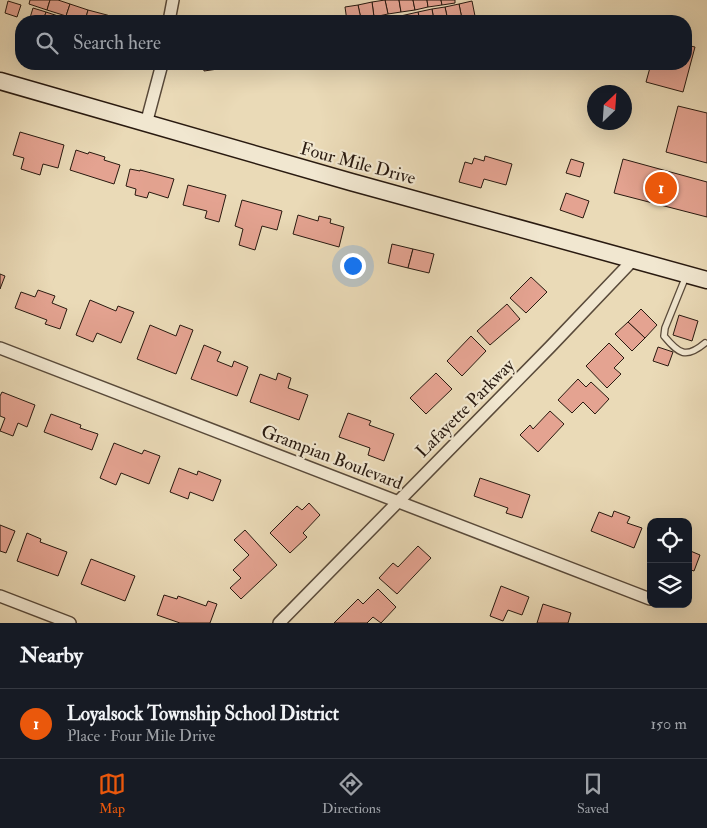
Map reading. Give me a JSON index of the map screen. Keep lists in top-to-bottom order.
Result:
{
  "streets": {
    "street": ["Four Mile Drive", "Lafayette Parkway", "Grampian Boulevard"]
  },
  "crossings": [
    ["Four Mile Drive", "Lafayette Parkway"],
    ["Lafayette Parkway", "Grampian Boulevard"]
  ],
  "north": "top right",
  "page": {
    "search": "Search here",
    "pins": "1",
    "heading": "Nearby",
    "list": [
      {
        "mark": "1",
        "name": "Loyalsock Township School District",
        "note": "Place · Four Mile Drive",
        "value": "150 m"
      }
    ],
    "nav": ["Map", "Directions", "Saved"]
  }
}
